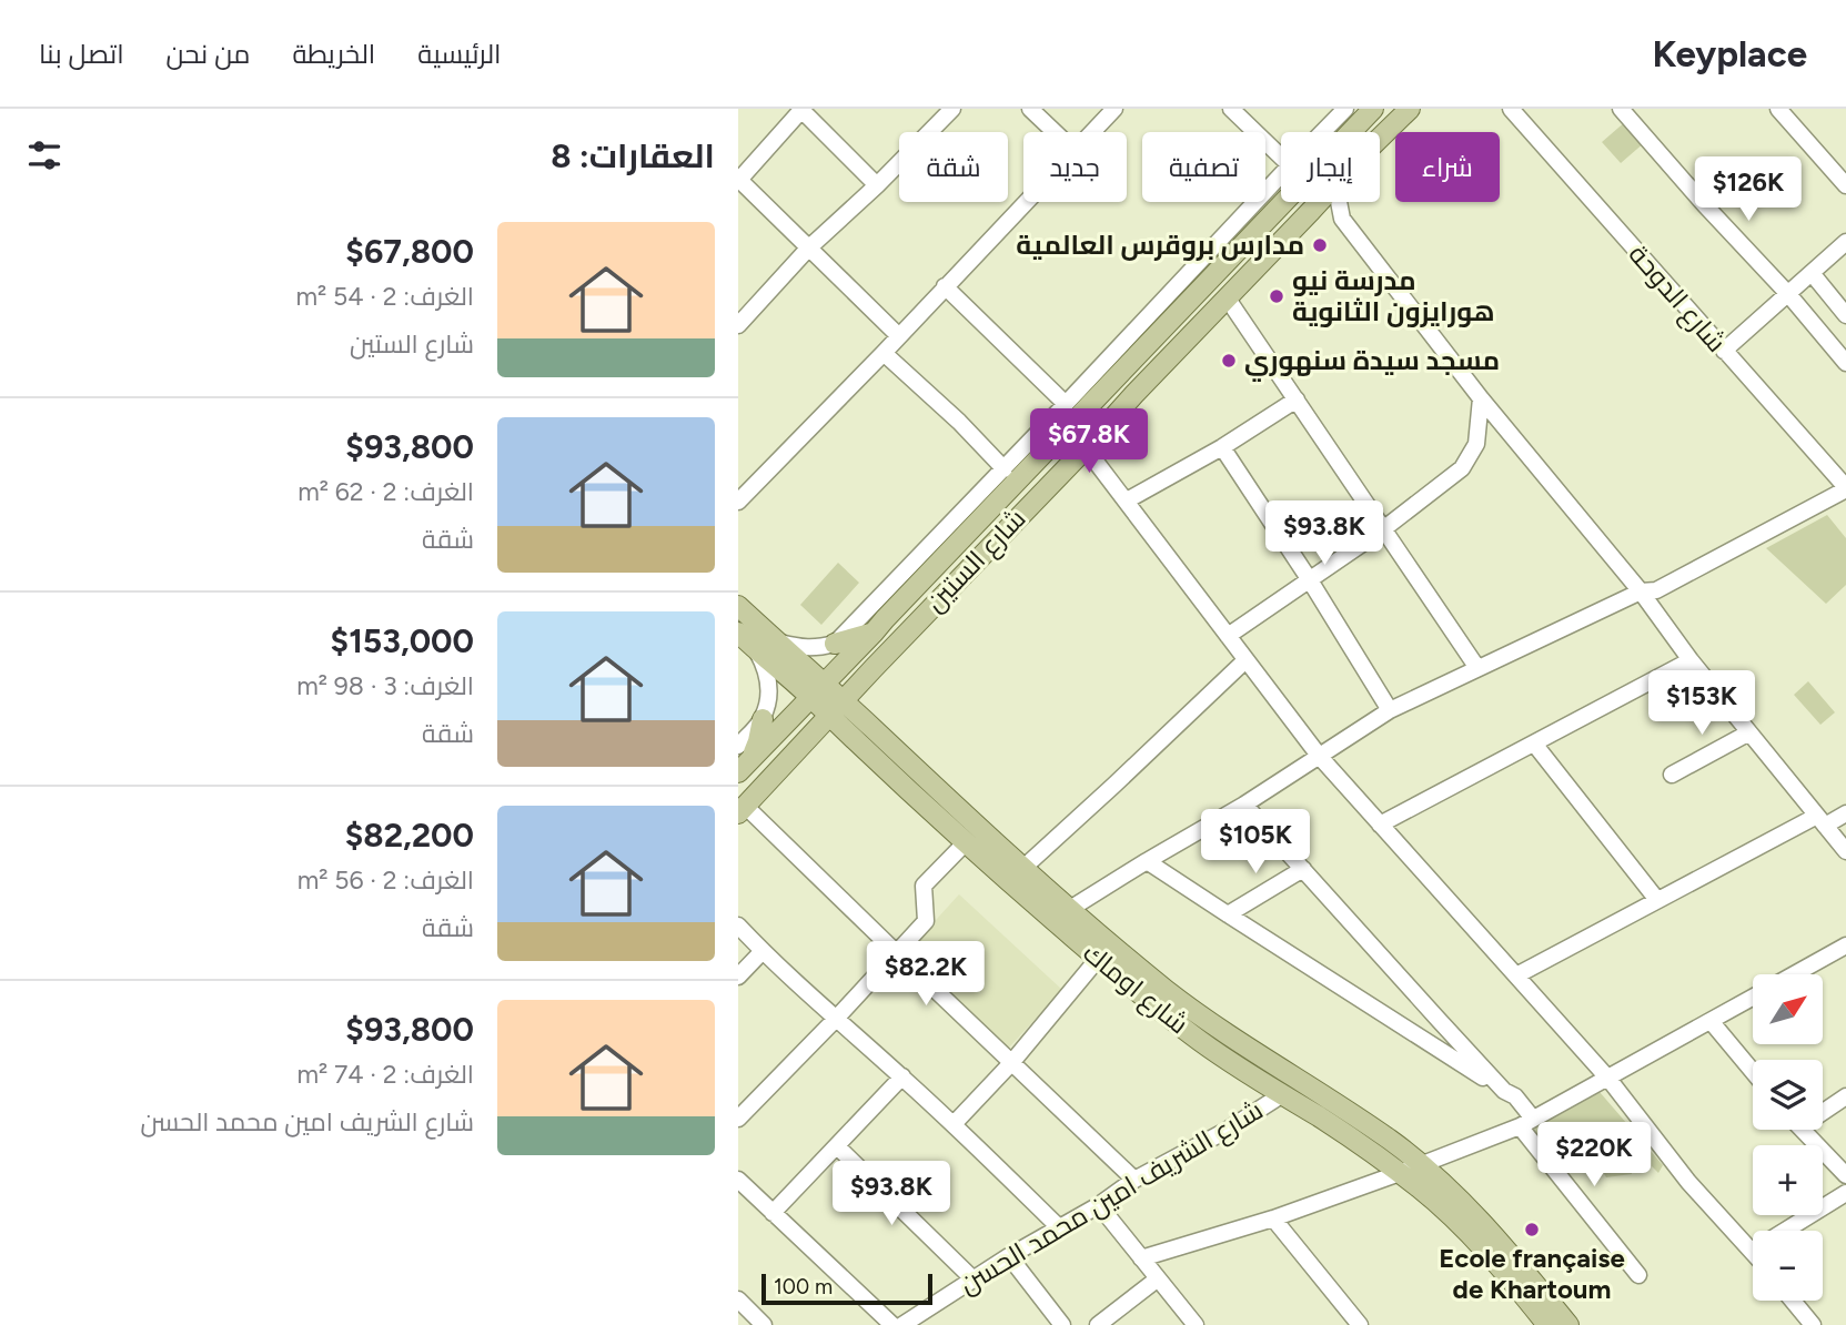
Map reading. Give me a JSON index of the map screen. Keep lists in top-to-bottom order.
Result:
{
  "streets": {
    "main road": ["شارع الستين", "شارع اوماك"],
    "street": ["شارع الدوحة", "شارع الشريف امين محمد الحسن"]
  },
  "crossings": [
    ["شارع الستين", "شارع اوماك"],
    ["شارع اوماك", "شارع الشريف امين محمد الحسن"]
  ],
  "places": [
    "مدارس بروقرس العالمية",
    "مدرسة نيو هورايزون الثانوية",
    "مسجد سيدة سنهوري",
    "Ecole française de Khartoum"
  ],
  "scale_bar": "100 m",
  "north": "top right",
  "page": {
    "header": "Keyplace",
    "nav": [
      "الرئيسية",
      "الخريطة",
      "من نحن",
      "اتصل بنا"
    ],
    "heading": "العقارات: 8",
    "chip": [
      "شراء",
      "إيجار",
      "تصفية",
      "جديد",
      "شقة"
    ],
    "price": [
      "$126K",
      "$67.8K",
      "$93.8K",
      "$153K",
      "$105K",
      "$82.2K",
      "$220K",
      "$93.8K"
    ],
    "list": [
      {
        "name": "$67,800",
        "note": "الغرف: 2 · 54 m² · شارع الستين"
      },
      {
        "name": "$93,800",
        "note": "الغرف: 2 · 62 m² · شقة"
      },
      {
        "name": "$153,000",
        "note": "الغرف: 3 · 98 m² · شقة"
      },
      {
        "name": "$82,200",
        "note": "الغرف: 2 · 56 m² · شقة"
      },
      {
        "name": "$93,800",
        "note": "الغرف: 2 · 74 m² · شارع الشريف امين محمد الحسن"
      }
    ],
    "map_buttons": ["+", "−"],
    "scale": "100 m"
  }
}
